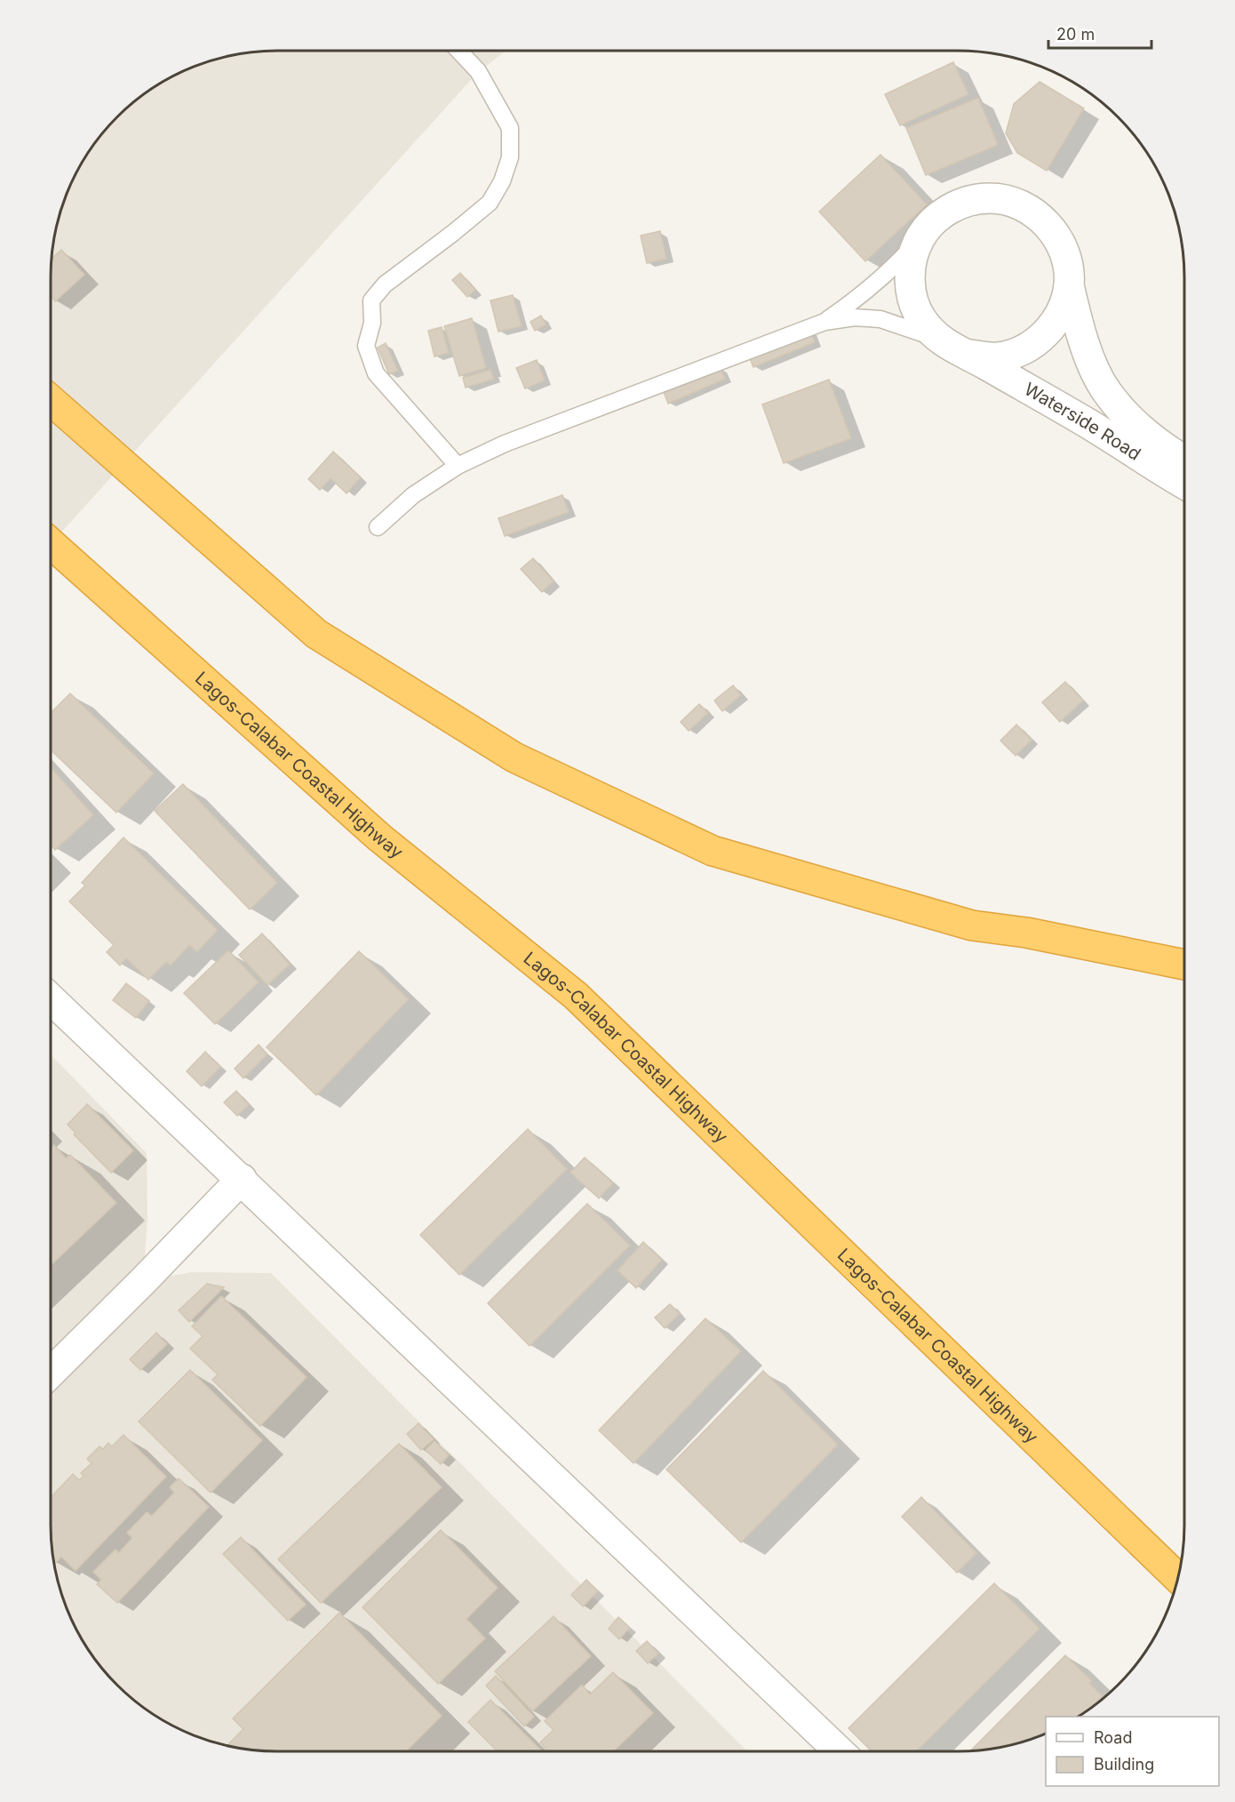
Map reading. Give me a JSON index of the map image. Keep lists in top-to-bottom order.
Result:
{
  "streets": {
    "highway": ["Lagos-Calabar Coastal Highway"],
    "street": ["Waterside Road"]
  },
  "legend": ["Road", "Building"],
  "scale_bar": "20 m"
}
